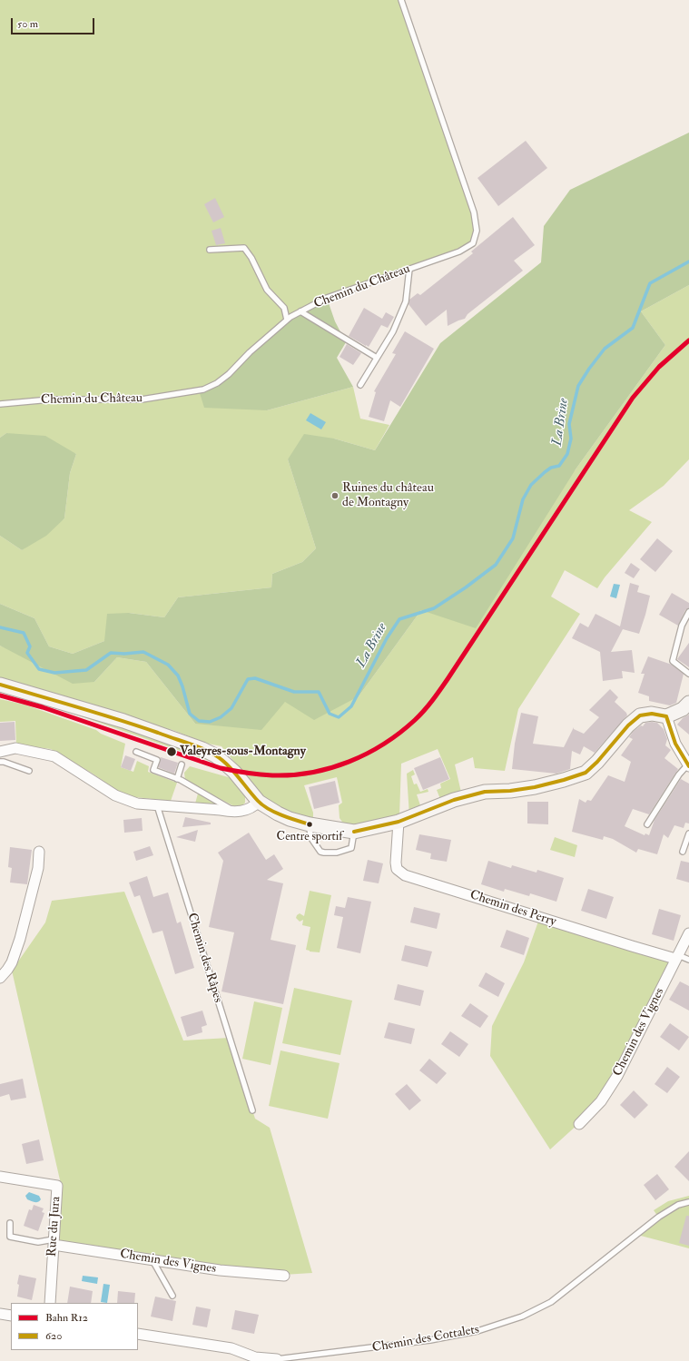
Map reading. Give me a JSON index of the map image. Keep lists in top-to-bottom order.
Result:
{
  "streets": {
    "street": ["Chemin des Perry", "Chemin des Vignes", "Rue du Jura"],
    "lane": ["Chemin du Château", "Chemin des Râpes", "Chemin des Cottalets"]
  },
  "crossings": [
    ["Chemin des Perry", "Chemin des Vignes"],
    ["Chemin des Vignes", "Rue du Jura"]
  ],
  "water": ["La Brine"],
  "places": ["Ruines du château de Montagny", "Valeyres-sous-Montagny", "Centre sportif"],
  "lines": ["rail line R12", "transit line 620"],
  "legend": ["Bahn R12", "620"],
  "scale_bar": "50 m"
}
